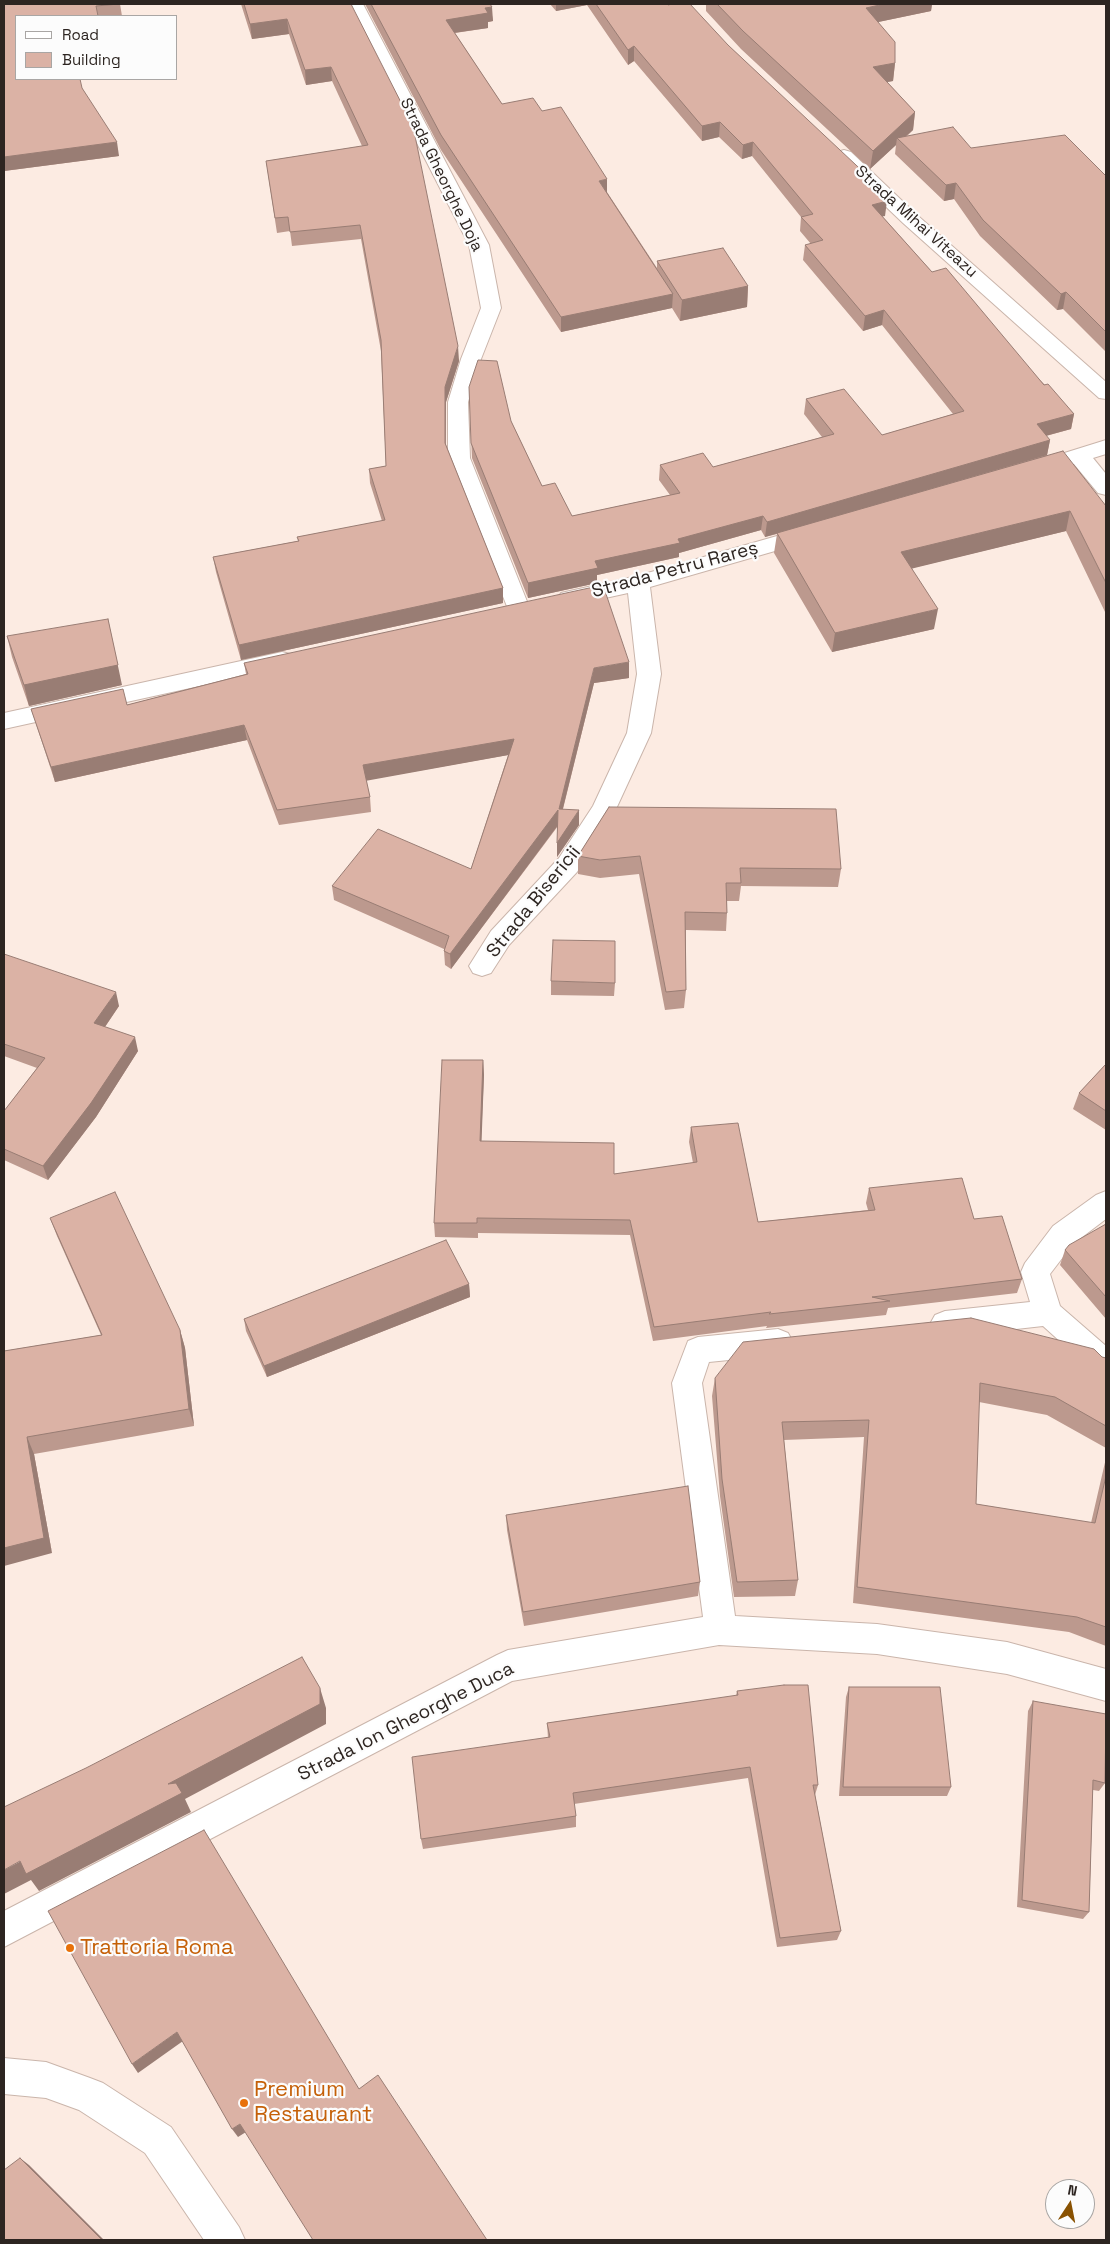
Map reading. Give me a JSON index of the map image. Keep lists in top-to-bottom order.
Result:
{
  "streets": {
    "street": [
      "Strada Gheorghe Doja",
      "Strada Mihai Viteazu",
      "Strada Petru Rareș",
      "Strada Bisericii",
      "Strada Ion Gheorghe Duca"
    ]
  },
  "crossings": [
    ["Strada Gheorghe Doja", "Strada Petru Rareș"],
    ["Strada Petru Rareș", "Strada Bisericii"]
  ],
  "places": ["Trattoria Roma", "Premium Restaurant"],
  "legend": ["Road", "Building"],
  "north": "top"
}
